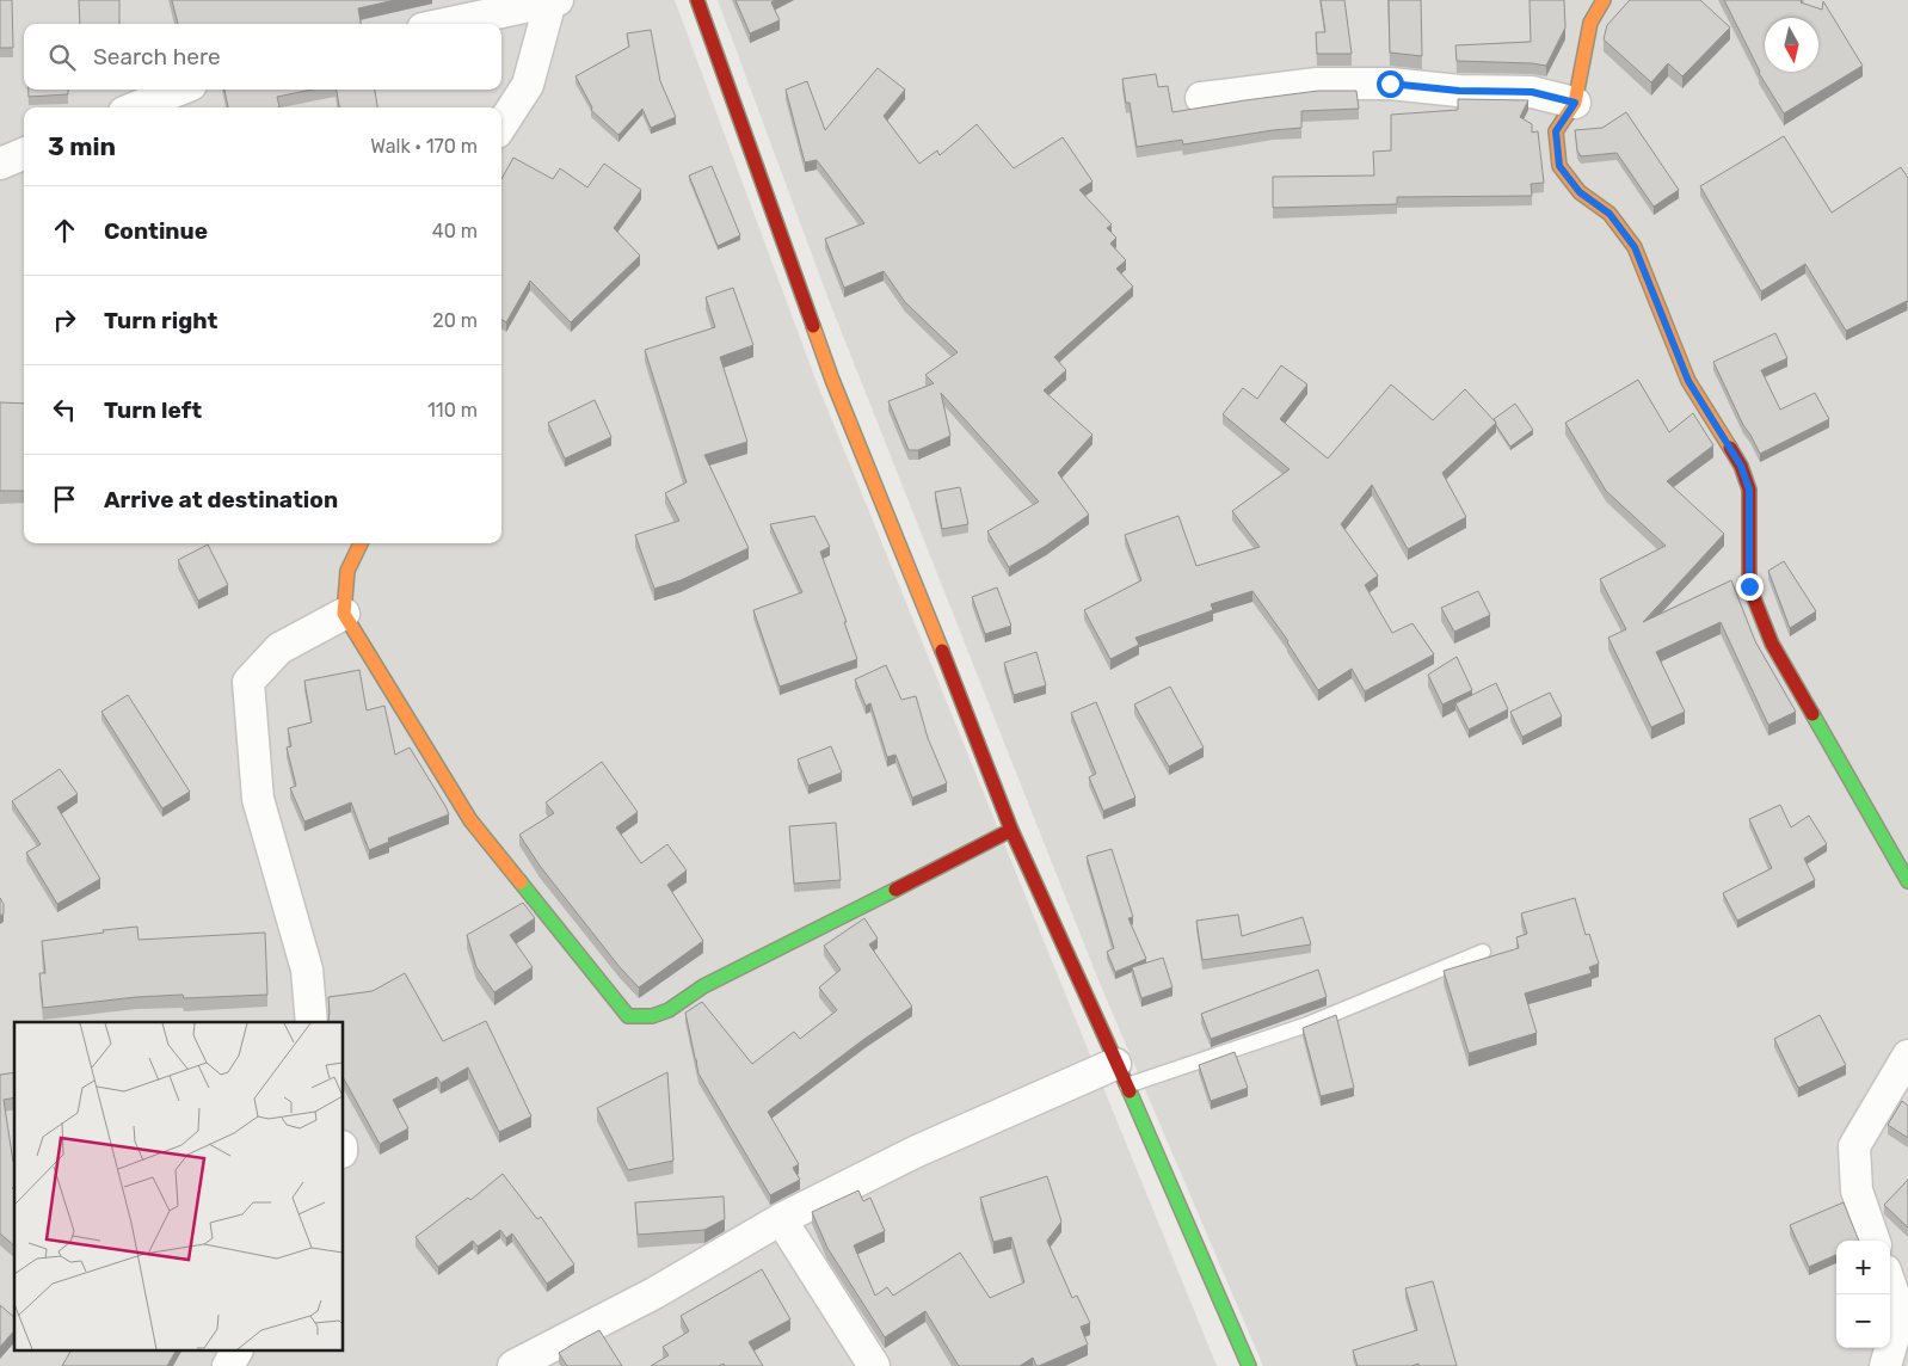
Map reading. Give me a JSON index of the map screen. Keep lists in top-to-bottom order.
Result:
{
  "north": "bottom",
  "page": {
    "search": "Search here",
    "heading": ["3 min", "Walk · 170 m"],
    "list": [
      ["Continue", "40 m"],
      ["Turn right", "20 m"],
      ["Turn left", "110 m"],
      "Arrive at destination"
    ],
    "map_buttons": ["+", "−"]
  }
}
